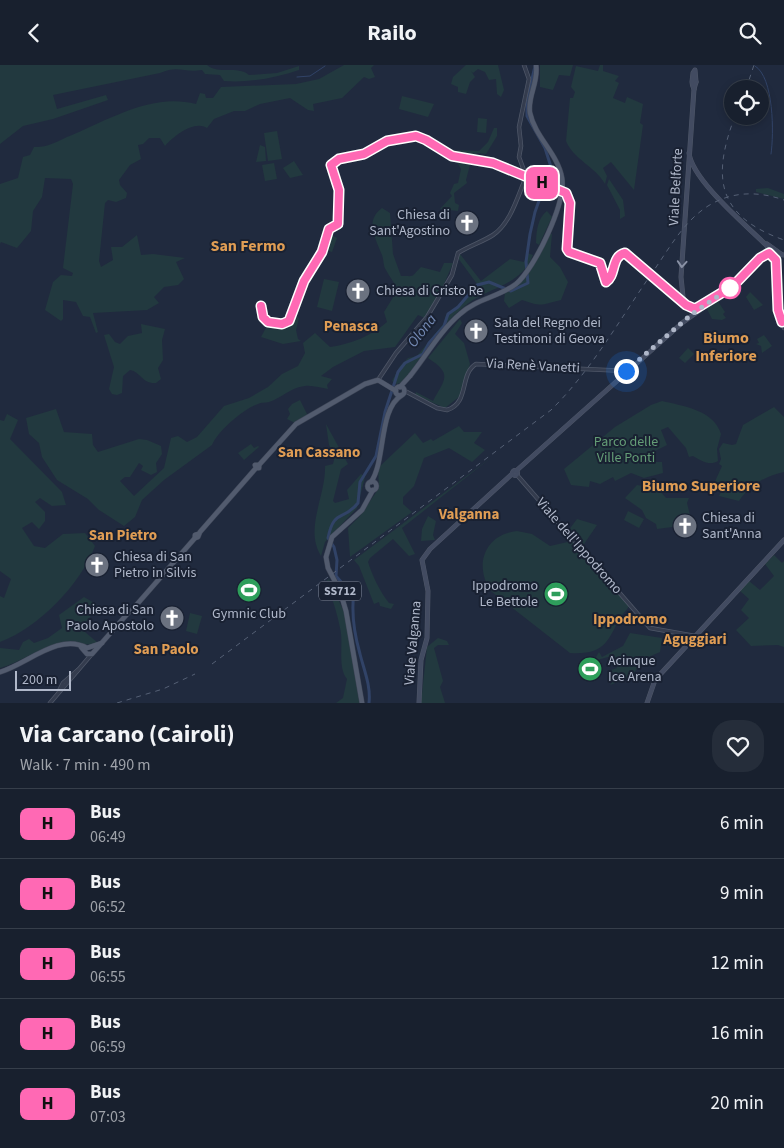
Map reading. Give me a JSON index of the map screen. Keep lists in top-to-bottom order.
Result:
{
  "streets": {
    "main road": ["Viale Belforte", "SS712", "Viale Valganna"],
    "street": ["Via Renè Vanetti", "Viale dell'Ippodromo"]
  },
  "crossings": [
    ["Via Renè Vanetti", "SS712"],
    ["Via Renè Vanetti", "Viale Valganna"],
    ["Viale dell'Ippodromo", "Viale Valganna"]
  ],
  "one_way": ["Viale Belforte"],
  "districts": [
    "San Fermo",
    "Penasca",
    "Biumo Inferiore",
    "San Cassano",
    "Biumo Superiore",
    "Valganna",
    "San Pietro",
    "Ippodromo",
    "Aguggiari",
    "San Paolo"
  ],
  "water": ["Olona"],
  "parks": ["Parco delle Ville Ponti"],
  "places": {
    "church": [
      "Chiesa di Sant'Agostino",
      "Chiesa di Cristo Re",
      "Sala del Regno dei Testimoni di Geova",
      "Chiesa di Sant'Anna",
      "Chiesa di San Pietro in Silvis",
      "Chiesa di San Paolo Apostolo"
    ],
    "sports": ["Gymnic Club", "Ippodromo Le Bettole", "Acinque Ice Arena"]
  },
  "lines": ["bus line H"],
  "scale_bar": "200 m",
  "page": {
    "header": "Railo",
    "on_map": "H",
    "scale": "200 m",
    "heading": ["Via Carcano (Cairoli)", "Walk · 7 min · 490 m"],
    "list": [
      {
        "mark": "H",
        "name": "Bus",
        "note": "06:49",
        "value": "6 min"
      },
      {
        "mark": "H",
        "name": "Bus",
        "note": "06:52",
        "value": "9 min"
      },
      {
        "mark": "H",
        "name": "Bus",
        "note": "06:55",
        "value": "12 min"
      },
      {
        "mark": "H",
        "name": "Bus",
        "note": "06:59",
        "value": "16 min"
      },
      {
        "mark": "H",
        "name": "Bus",
        "note": "07:03",
        "value": "20 min"
      }
    ]
  }
}
